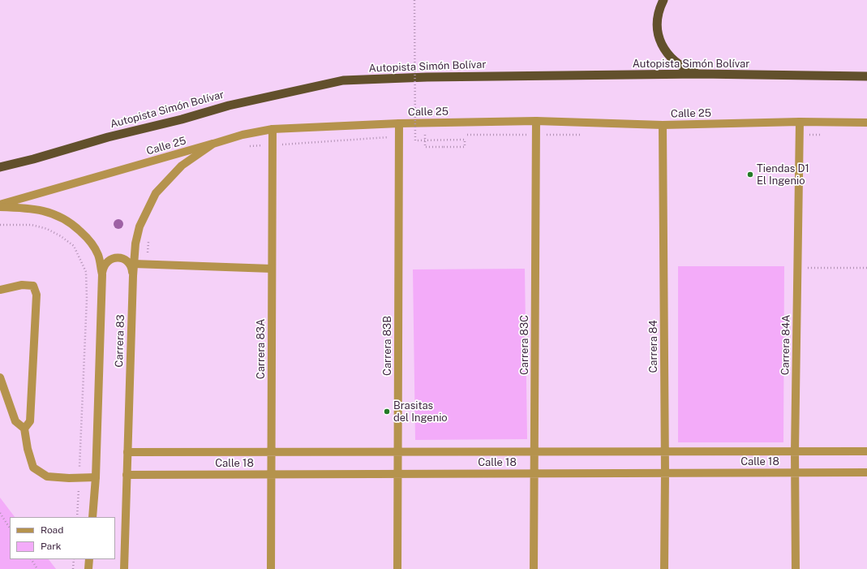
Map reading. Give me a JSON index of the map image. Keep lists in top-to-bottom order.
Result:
{
  "streets": {
    "highway": ["Autopista Simón Bolívar"],
    "street": [
      "Calle 25",
      "Carrera 83",
      "Carrera 83C",
      "Carrera 84A",
      "Carrera 83B",
      "Carrera 84",
      "Carrera 83A",
      "Calle 18"
    ]
  },
  "crossings": [
    ["Calle 25", "Carrera 83"],
    ["Calle 25", "Carrera 83C"],
    ["Calle 25", "Carrera 84A"],
    ["Calle 25", "Carrera 83B"],
    ["Calle 25", "Carrera 84"],
    ["Calle 25", "Carrera 83A"],
    ["Carrera 83", "Calle 18"],
    ["Carrera 83C", "Calle 18"],
    ["Carrera 84A", "Calle 18"],
    ["Carrera 83B", "Calle 18"],
    ["Carrera 84", "Calle 18"],
    ["Carrera 83A", "Calle 18"]
  ],
  "places": ["Tiendas D1 El Ingenio", "Brasitas del Ingenio"],
  "legend": ["Road", "Park"]
}
